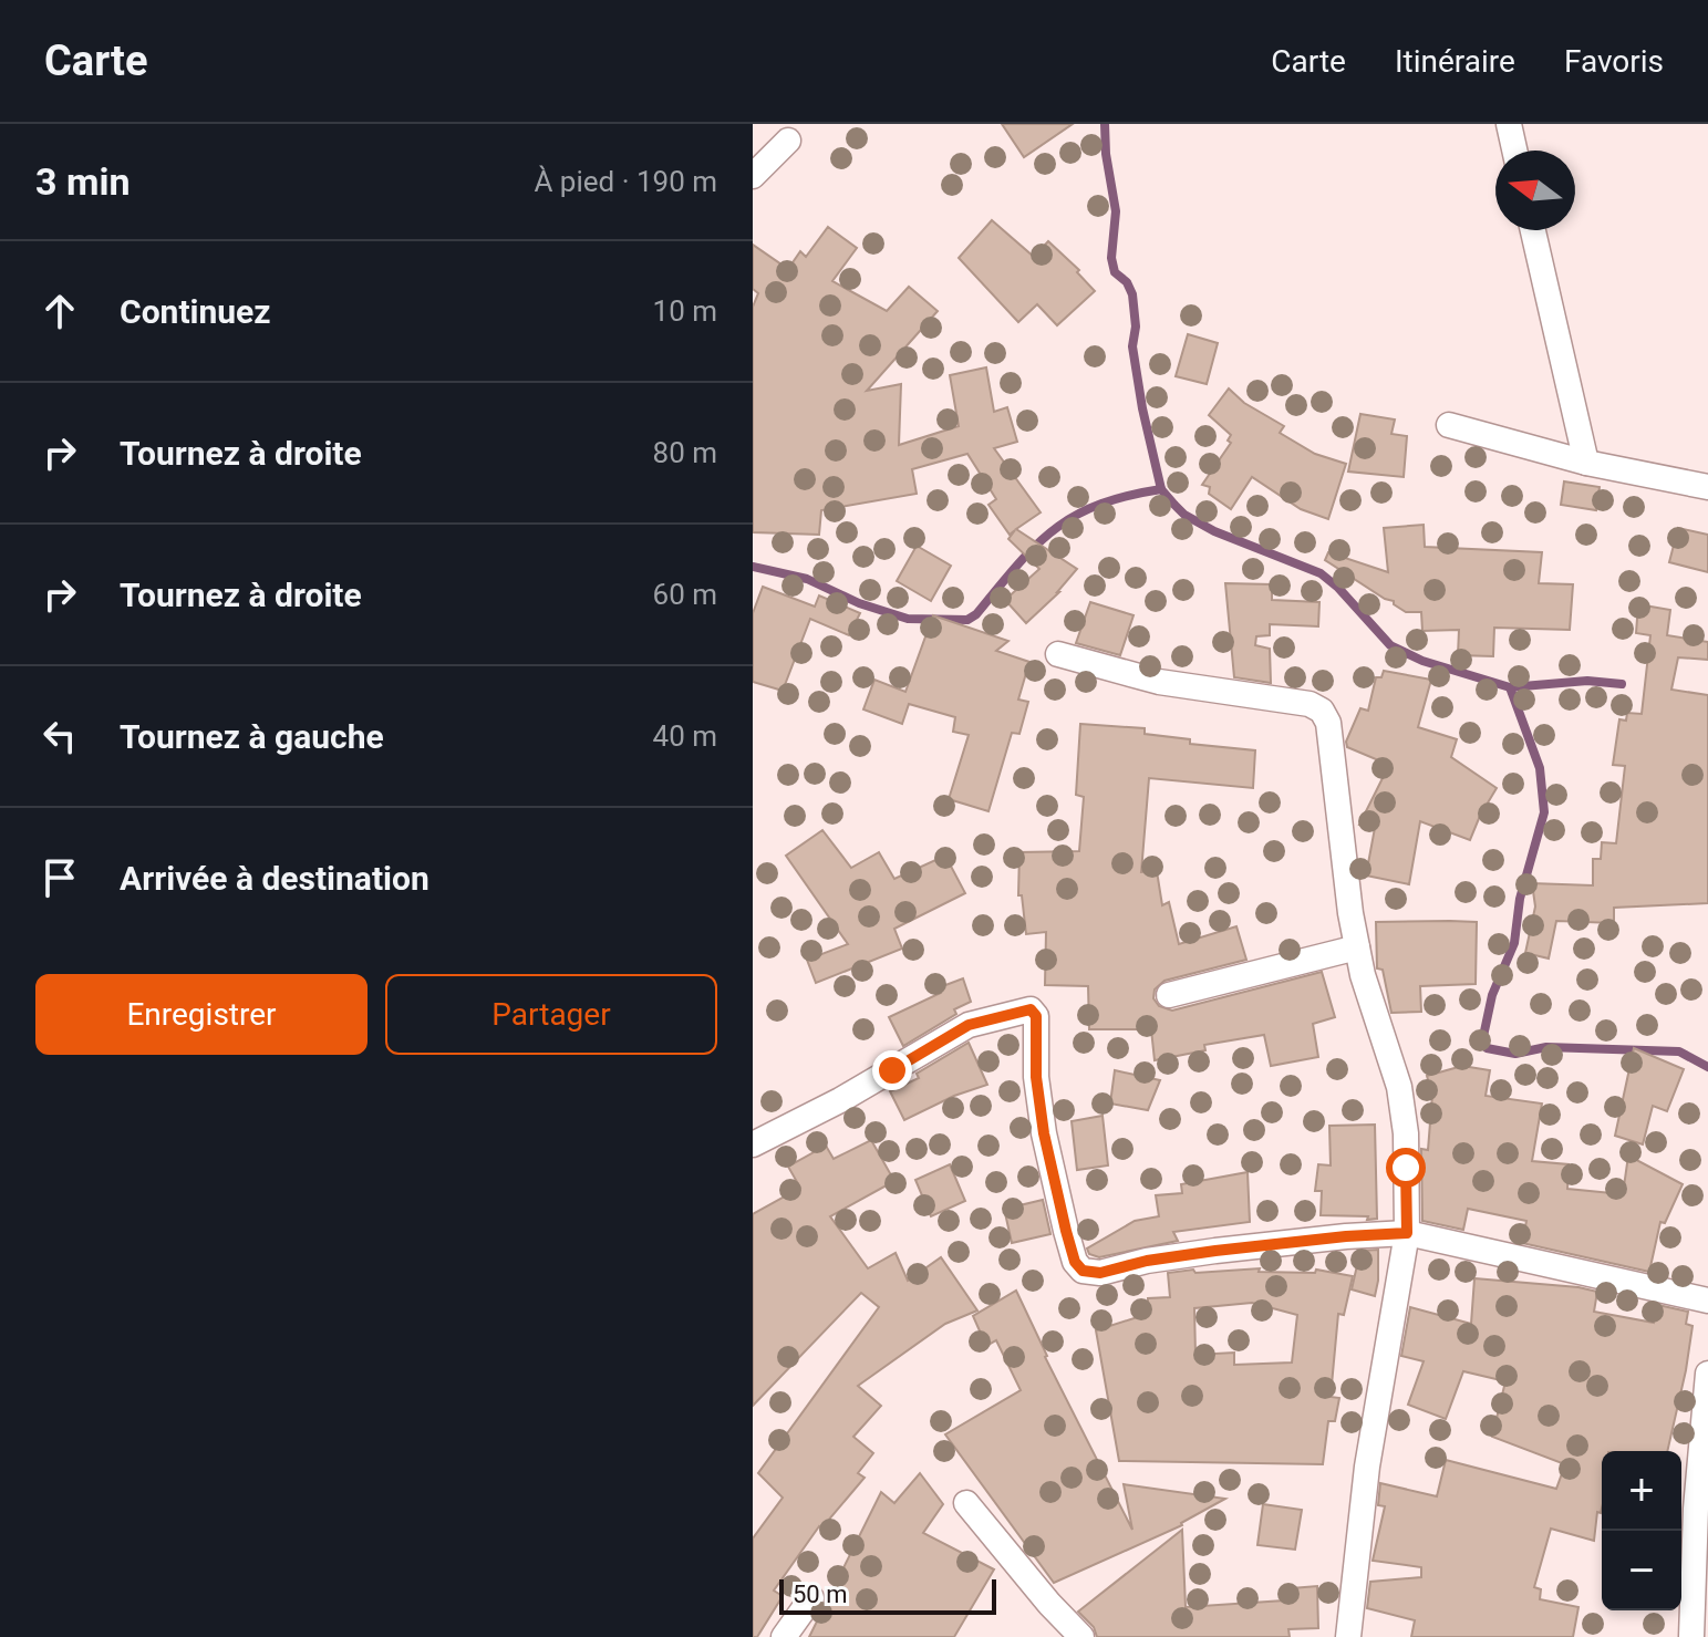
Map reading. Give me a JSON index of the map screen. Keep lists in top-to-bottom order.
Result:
{
  "scale_bar": "50 m",
  "north": "left",
  "page": {
    "header": "Carte",
    "nav": ["Carte", "Itinéraire", "Favoris"],
    "heading": ["3 min", "À pied · 190 m"],
    "list": [
      ["Continuez", "10 m"],
      ["Tournez à droite", "80 m"],
      ["Tournez à droite", "60 m"],
      ["Tournez à gauche", "40 m"],
      "Arrivée à destination"
    ],
    "buttons": ["Enregistrer", "Partager"],
    "map_buttons": ["+", "−"],
    "scale": "50 m"
  }
}
